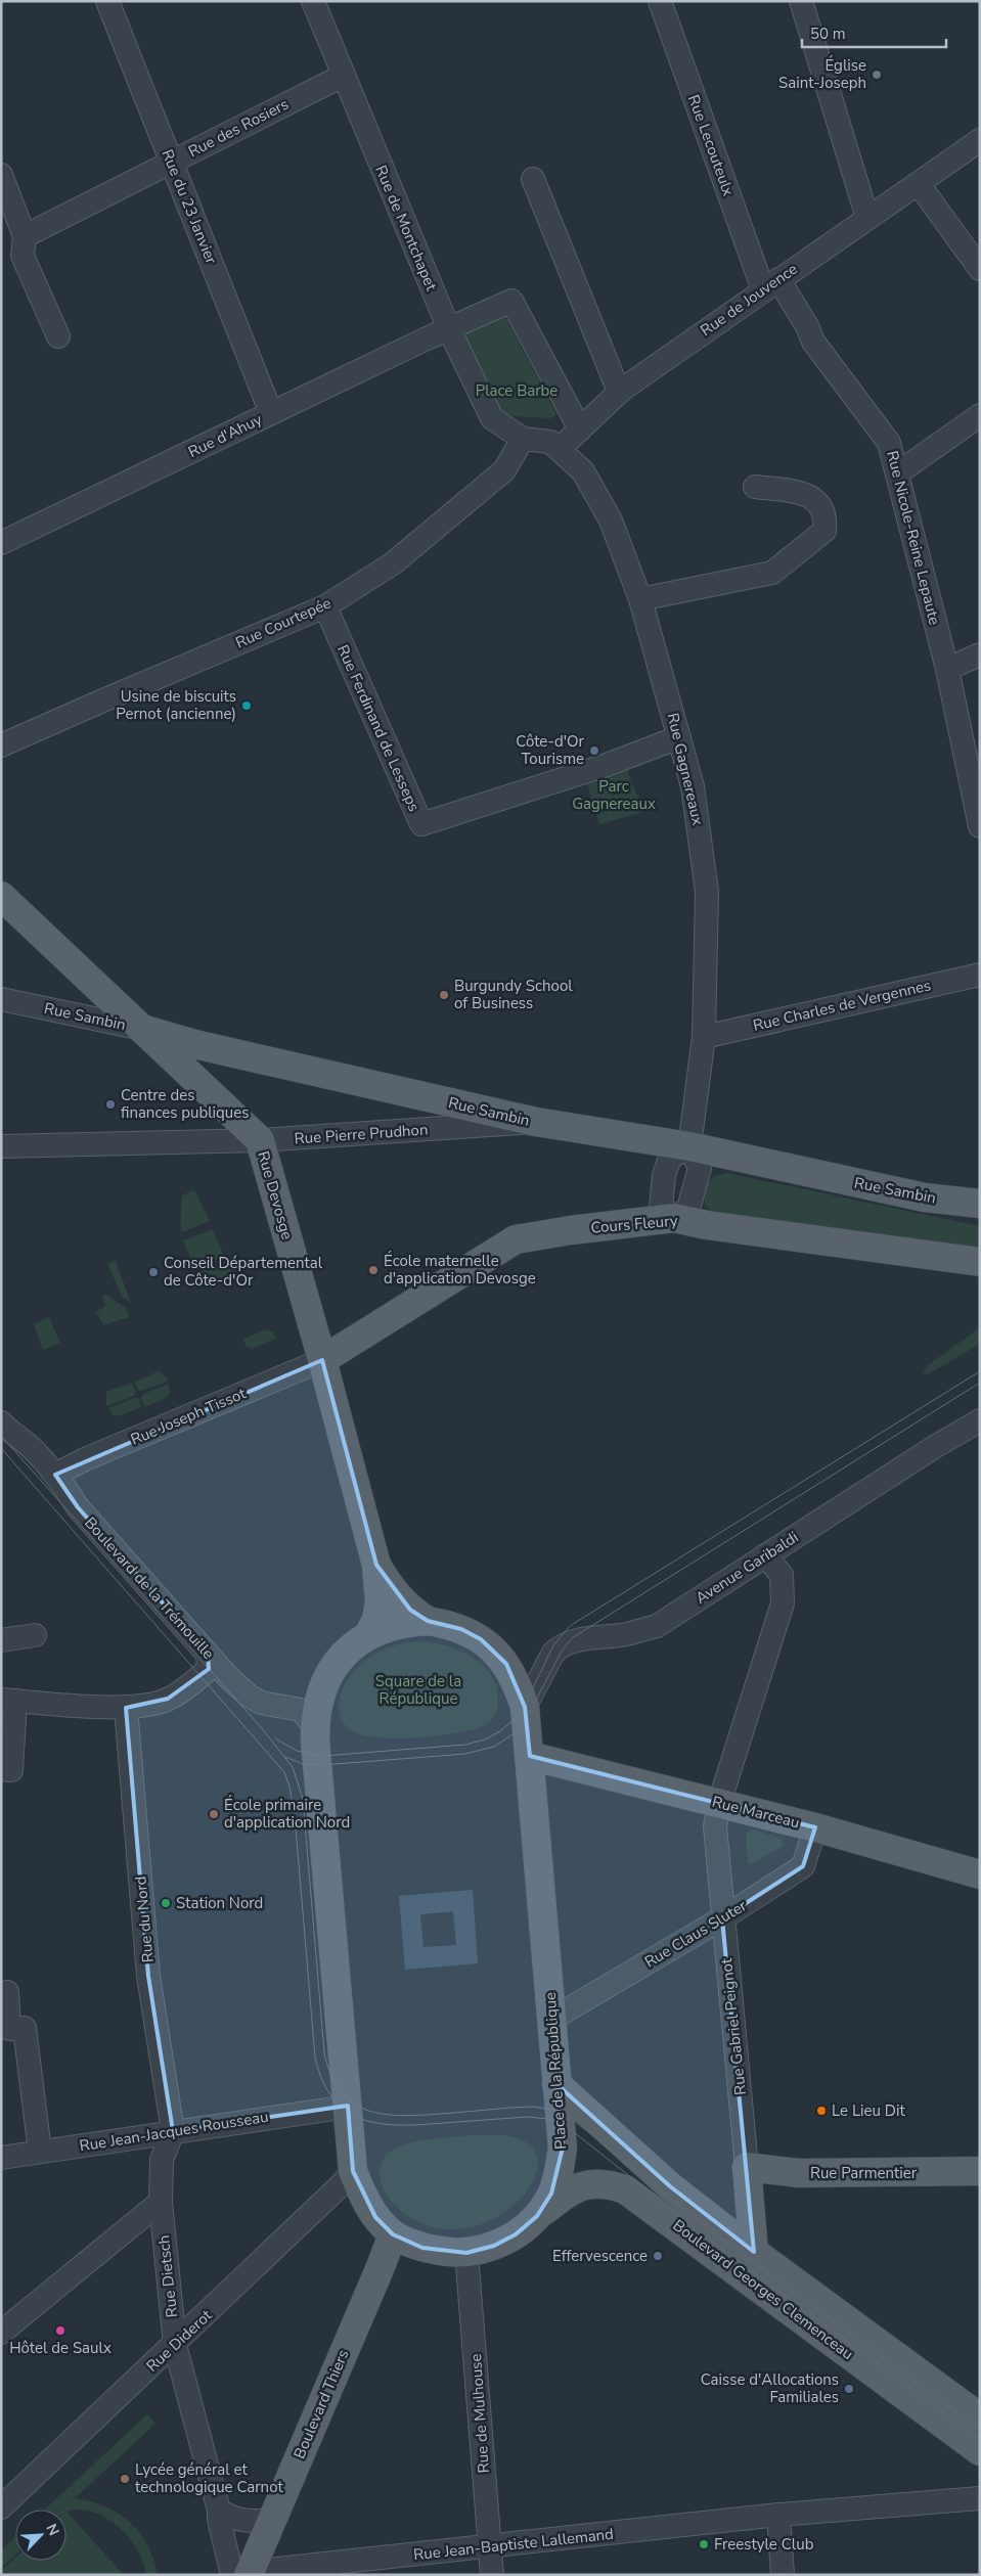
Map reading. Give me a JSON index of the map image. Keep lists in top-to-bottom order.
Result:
{
  "streets": {
    "main road": [
      "Rue Sambin",
      "Rue Devosge",
      "Cours Fleury",
      "Rue Marceau",
      "Rue Gabriel Peignot",
      "Place de la République",
      "Rue Parmentier",
      "Boulevard Georges Clemenceau",
      "Boulevard Thiers"
    ],
    "street": [
      "Rue des Rosiers",
      "Rue Lecouteulx",
      "Rue du 23 Janvier",
      "Rue de Montchapet",
      "Rue de Jouvence",
      "Rue d'Ahuy",
      "Rue Nicole-Reine Lepaute",
      "Rue Courtepée",
      "Rue Ferdinand de Lesseps",
      "Rue Gagnereaux",
      "Rue Charles de Vergennes",
      "Rue Pierre Prudhon",
      "Rue Joseph Tissot",
      "Avenue Garibaldi",
      "Boulevard de la Trémouille",
      "Rue du Nord",
      "Rue Claus Sluter",
      "Rue Jean-Jacques Rousseau",
      "Rue Dietsch",
      "Rue Diderot",
      "Rue de Mulhouse",
      "Rue Jean-Baptiste Lallemand"
    ]
  },
  "crossings": [
    ["Rue des Rosiers", "Rue du 23 Janvier"],
    ["Rue des Rosiers", "Rue de Montchapet"],
    ["Rue Lecouteulx", "Rue de Jouvence"],
    ["Rue Lecouteulx", "Rue Nicole-Reine Lepaute"],
    ["Rue du 23 Janvier", "Rue d'Ahuy"],
    ["Rue de Montchapet", "Rue d'Ahuy"],
    ["Rue de Montchapet", "Rue Courtepée"],
    ["Rue de Jouvence", "Rue Nicole-Reine Lepaute"],
    ["Rue de Jouvence", "Rue Gagnereaux"],
    ["Rue Courtepée", "Rue Ferdinand de Lesseps"],
    ["Rue Ferdinand de Lesseps", "Rue Gagnereaux"],
    ["Rue Gagnereaux", "Rue Charles de Vergennes"],
    ["Rue Gagnereaux", "Rue Sambin"],
    ["Rue Sambin", "Rue Pierre Prudhon"],
    ["Rue Sambin", "Rue Devosge"],
    ["Rue Pierre Prudhon", "Rue Devosge"],
    ["Rue Devosge", "Cours Fleury"],
    ["Rue Devosge", "Rue Joseph Tissot"],
    ["Cours Fleury", "Rue Joseph Tissot"],
    ["Rue Joseph Tissot", "Boulevard de la Trémouille"],
    ["Avenue Garibaldi", "Rue Gabriel Peignot"],
    ["Avenue Garibaldi", "Place de la République"],
    ["Boulevard de la Trémouille", "Place de la République"],
    ["Rue Marceau", "Rue Claus Sluter"],
    ["Rue Marceau", "Rue Gabriel Peignot"],
    ["Rue Marceau", "Place de la République"],
    ["Rue du Nord", "Rue Jean-Jacques Rousseau"],
    ["Rue du Nord", "Rue Dietsch"],
    ["Rue Claus Sluter", "Rue Gabriel Peignot"],
    ["Rue Claus Sluter", "Place de la République"],
    ["Rue Gabriel Peignot", "Rue Parmentier"],
    ["Rue Gabriel Peignot", "Boulevard Georges Clemenceau"],
    ["Place de la République", "Rue Jean-Jacques Rousseau"],
    ["Place de la République", "Boulevard Georges Clemenceau"],
    ["Place de la République", "Rue Diderot"],
    ["Place de la République", "Boulevard Thiers"],
    ["Place de la République", "Rue de Mulhouse"],
    ["Rue Jean-Jacques Rousseau", "Rue Dietsch"],
    ["Rue Dietsch", "Rue Diderot"],
    ["Rue Dietsch", "Boulevard Thiers"],
    ["Rue Dietsch", "Rue Jean-Baptiste Lallemand"],
    ["Boulevard Thiers", "Rue Jean-Baptiste Lallemand"],
    ["Rue de Mulhouse", "Rue Jean-Baptiste Lallemand"]
  ],
  "parks": ["Place Barbe", "Parc Gagnereaux", "Square de la République"],
  "places": [
    "Église Saint-Joseph",
    "Usine de biscuits Pernot (ancienne)",
    "Côte-d'Or Tourisme",
    "Burgundy School of Business",
    "Centre des finances publiques",
    "École maternelle d'application Devosge",
    "Conseil Départemental de Côte-d'Or",
    "École primaire d'application Nord",
    "Station Nord",
    "Le Lieu Dit",
    "Effervescence",
    "Hôtel de Saulx",
    "Caisse d'Allocations Familiales",
    "Lycée général et technologique Carnot",
    "Freestyle Club"
  ],
  "scale_bar": "50 m",
  "north": "top right"
}
